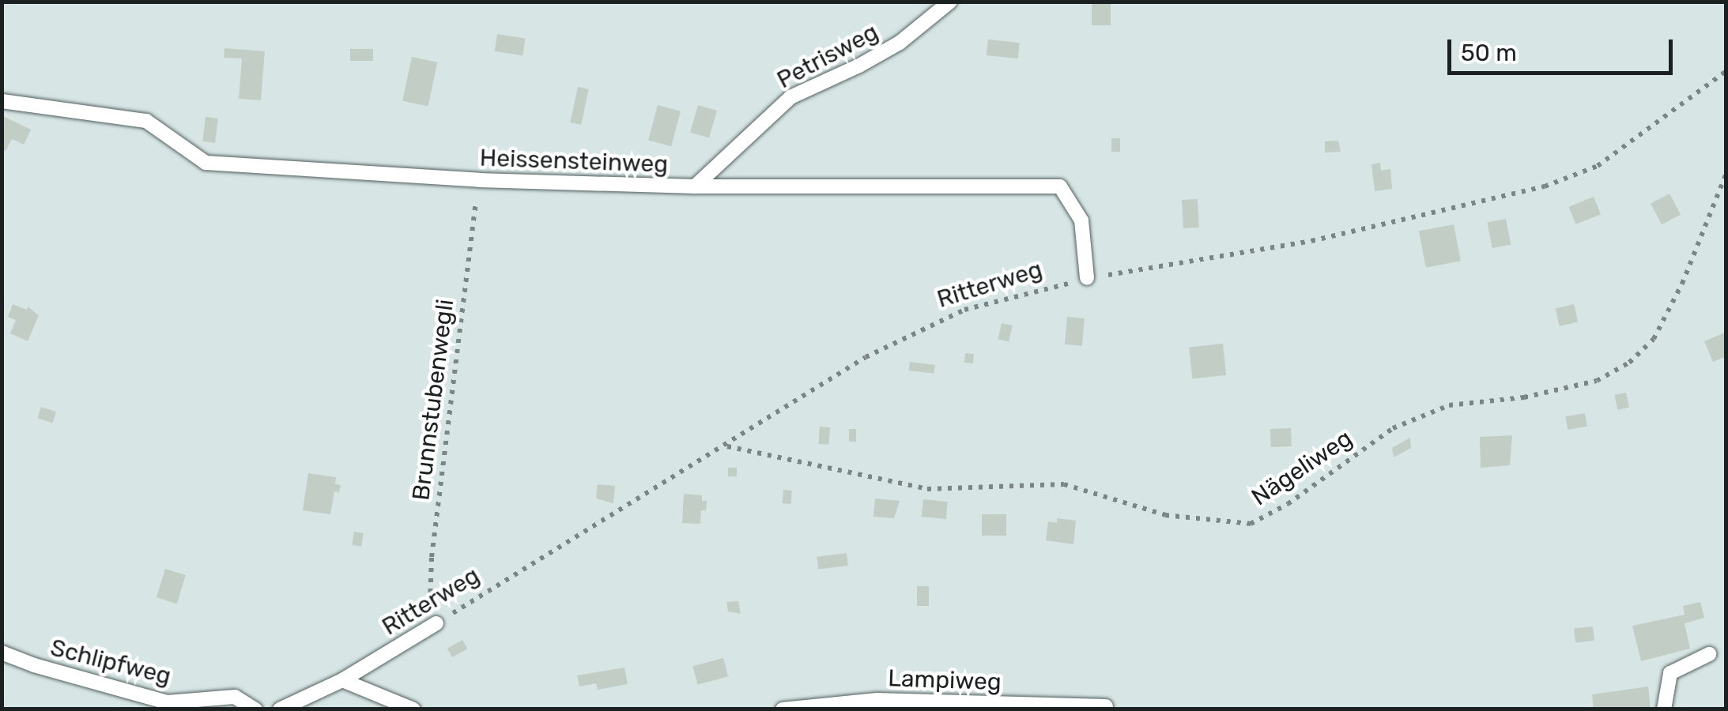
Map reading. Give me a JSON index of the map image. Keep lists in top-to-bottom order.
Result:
{
  "streets": {
    "lane": [
      "Petrisweg",
      "Heissensteinweg",
      "Ritterweg",
      "Schlipfweg",
      "Lampiweg"
    ],
    "path": ["Brunnstubenwegli", "Nägeliweg"]
  },
  "crossings": [
    ["Petrisweg", "Heissensteinweg"],
    ["Heissensteinweg", "Ritterweg"],
    ["Heissensteinweg", "Brunnstubenwegli"],
    ["Ritterweg", "Brunnstubenwegli"],
    ["Ritterweg", "Nägeliweg"]
  ],
  "scale_bar": "50 m"
}
